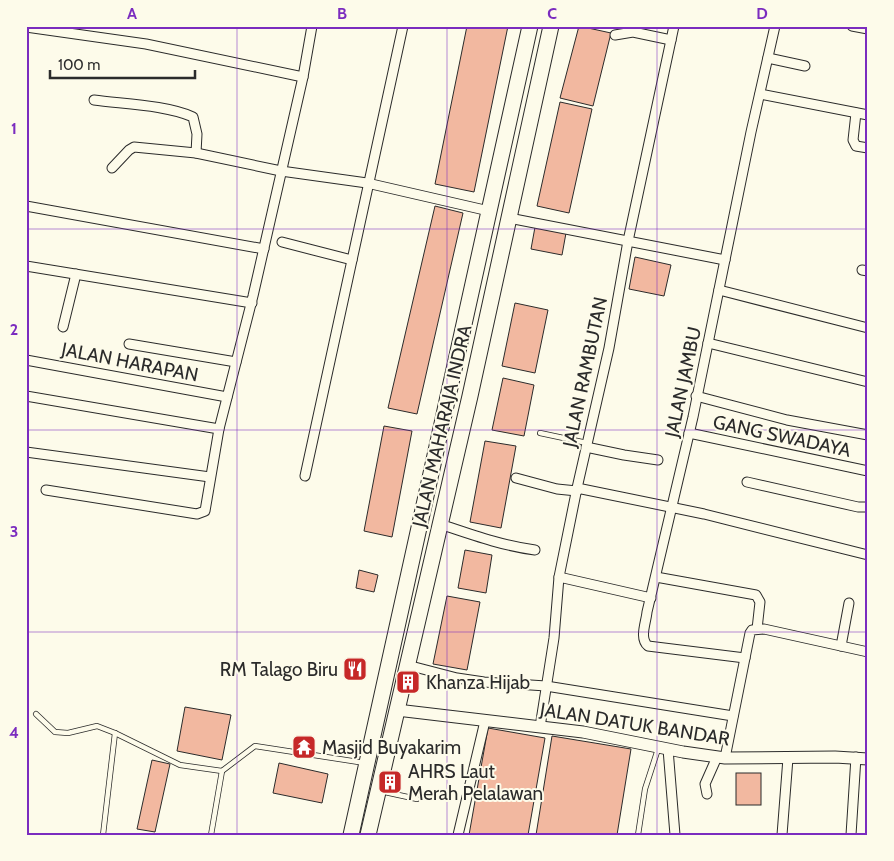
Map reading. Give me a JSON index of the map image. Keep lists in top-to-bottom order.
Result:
{
  "streets": {
    "highway": ["JALAN MAHARAJA INDRA"],
    "street": [
      "JALAN HARAPAN",
      "JALAN RAMBUTAN",
      "JALAN JAMBU",
      "GANG SWADAYA",
      "JALAN DATUK BANDAR"
    ]
  },
  "crossings": [
    ["JALAN RAMBUTAN", "JALAN DATUK BANDAR"],
    ["JALAN JAMBU", "GANG SWADAYA"],
    ["JALAN MAHARAJA INDRA", "JALAN DATUK BANDAR"]
  ],
  "places": {
    "restaurant": ["RM Talago Biru"],
    "building": ["Khanza Hijab", "AHRS Laut Merah Pelalawan"],
    "temple": ["Masjid Buyakarim"]
  },
  "scale_bar": "100 m",
  "grid": {
    "columns": [
      "A",
      "B",
      "C",
      "D"
    ],
    "rows": [
      "1",
      "2",
      "3",
      "4"
    ]
  }
}
